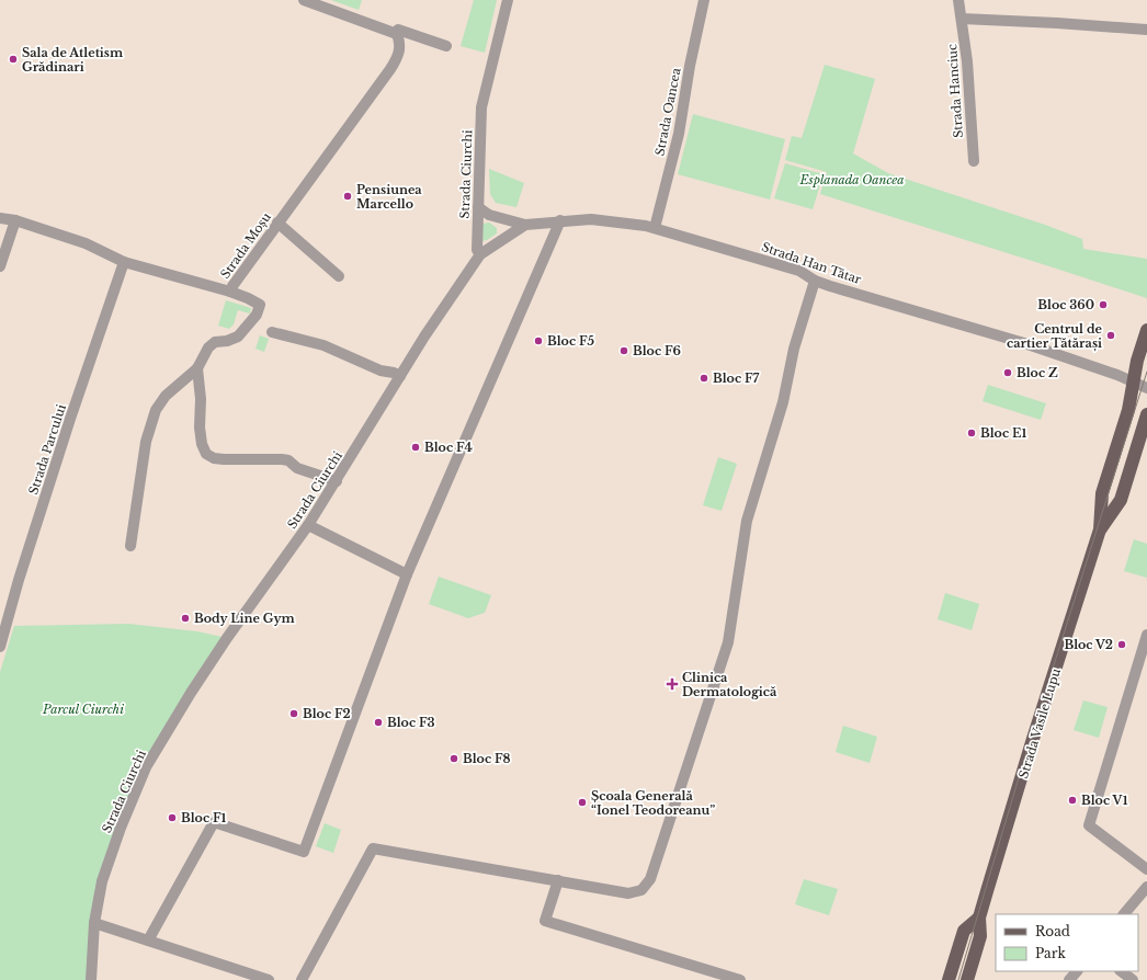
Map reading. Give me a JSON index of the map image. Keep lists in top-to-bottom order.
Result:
{
  "streets": {
    "main road": ["Strada Vasile Lupu"],
    "street": [
      "Strada Hanciuc",
      "Strada Oancea",
      "Strada Ciurchi",
      "Strada Moșu",
      "Strada Han Tătar",
      "Strada Parcului"
    ]
  },
  "crossings": [
    ["Strada Oancea", "Strada Han Tătar"],
    ["Strada Ciurchi", "Strada Han Tătar"],
    ["Strada Han Tătar", "Strada Vasile Lupu"]
  ],
  "parks": ["Esplanada Oancea", "Parcul Ciurchi"],
  "places": {
    "other": [
      "Sala de Atletism Grădinari",
      "Pensiunea Marcello",
      "Bloc 360",
      "Centrul de cartier Tătărași",
      "Bloc F5",
      "Bloc F6",
      "Bloc Z",
      "Bloc F7",
      "Bloc E1",
      "Bloc F4",
      "Body Line Gym",
      "Bloc V2",
      "Bloc F2",
      "Bloc F3",
      "Bloc F8",
      "Bloc V1",
      "Școala Generală “Ionel Teodoreanu”",
      "Bloc F1"
    ],
    "health": ["Clinica Dermatologică"]
  },
  "legend": ["Road", "Park"]
}
